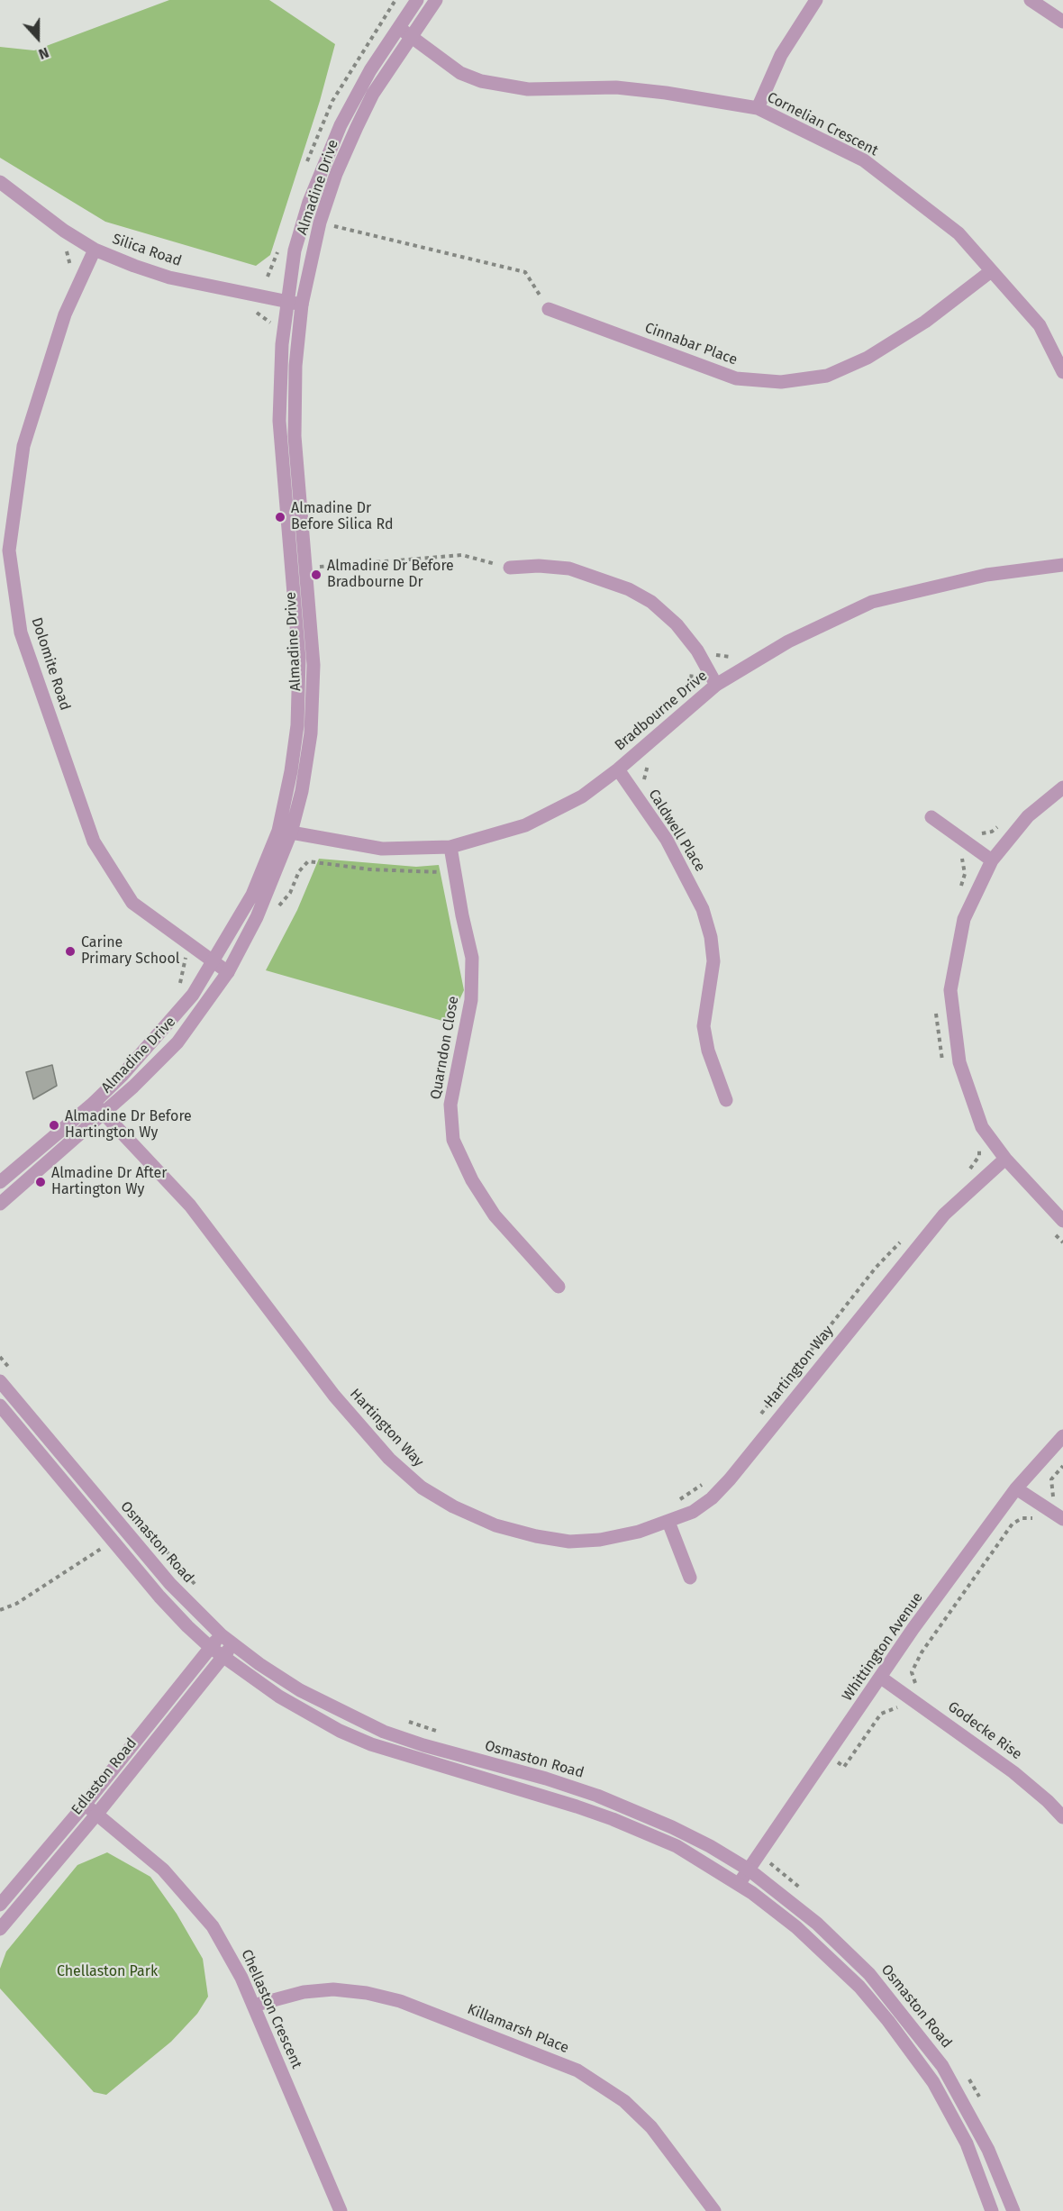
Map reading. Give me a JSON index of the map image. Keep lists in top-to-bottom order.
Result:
{
  "streets": {
    "street": [
      "Cornelian Crescent",
      "Almadine Drive",
      "Silica Road",
      "Cinnabar Place",
      "Dolomite Road",
      "Bradbourne Drive",
      "Caldwell Place",
      "Quarndon Close",
      "Hartington Way",
      "Osmaston Road",
      "Whittington Avenue",
      "Godecke Rise",
      "Edlaston Road",
      "Chellaston Crescent",
      "Killamarsh Place"
    ]
  },
  "crossings": [
    ["Cornelian Crescent", "Almadine Drive"],
    ["Cornelian Crescent", "Cinnabar Place"],
    ["Almadine Drive", "Silica Road"],
    ["Almadine Drive", "Dolomite Road"],
    ["Almadine Drive", "Bradbourne Drive"],
    ["Almadine Drive", "Hartington Way"],
    ["Silica Road", "Dolomite Road"],
    ["Bradbourne Drive", "Caldwell Place"],
    ["Bradbourne Drive", "Quarndon Close"],
    ["Osmaston Road", "Whittington Avenue"],
    ["Osmaston Road", "Edlaston Road"],
    ["Whittington Avenue", "Godecke Rise"],
    ["Edlaston Road", "Chellaston Crescent"],
    ["Chellaston Crescent", "Killamarsh Place"]
  ],
  "parks": ["Chellaston Park"],
  "places": [
    "Almadine Dr Before Silica Rd",
    "Almadine Dr Before Bradbourne Dr",
    "Carine Primary School",
    "Almadine Dr Before Hartington Wy",
    "Almadine Dr After Hartington Wy"
  ],
  "north": "bottom"
}
